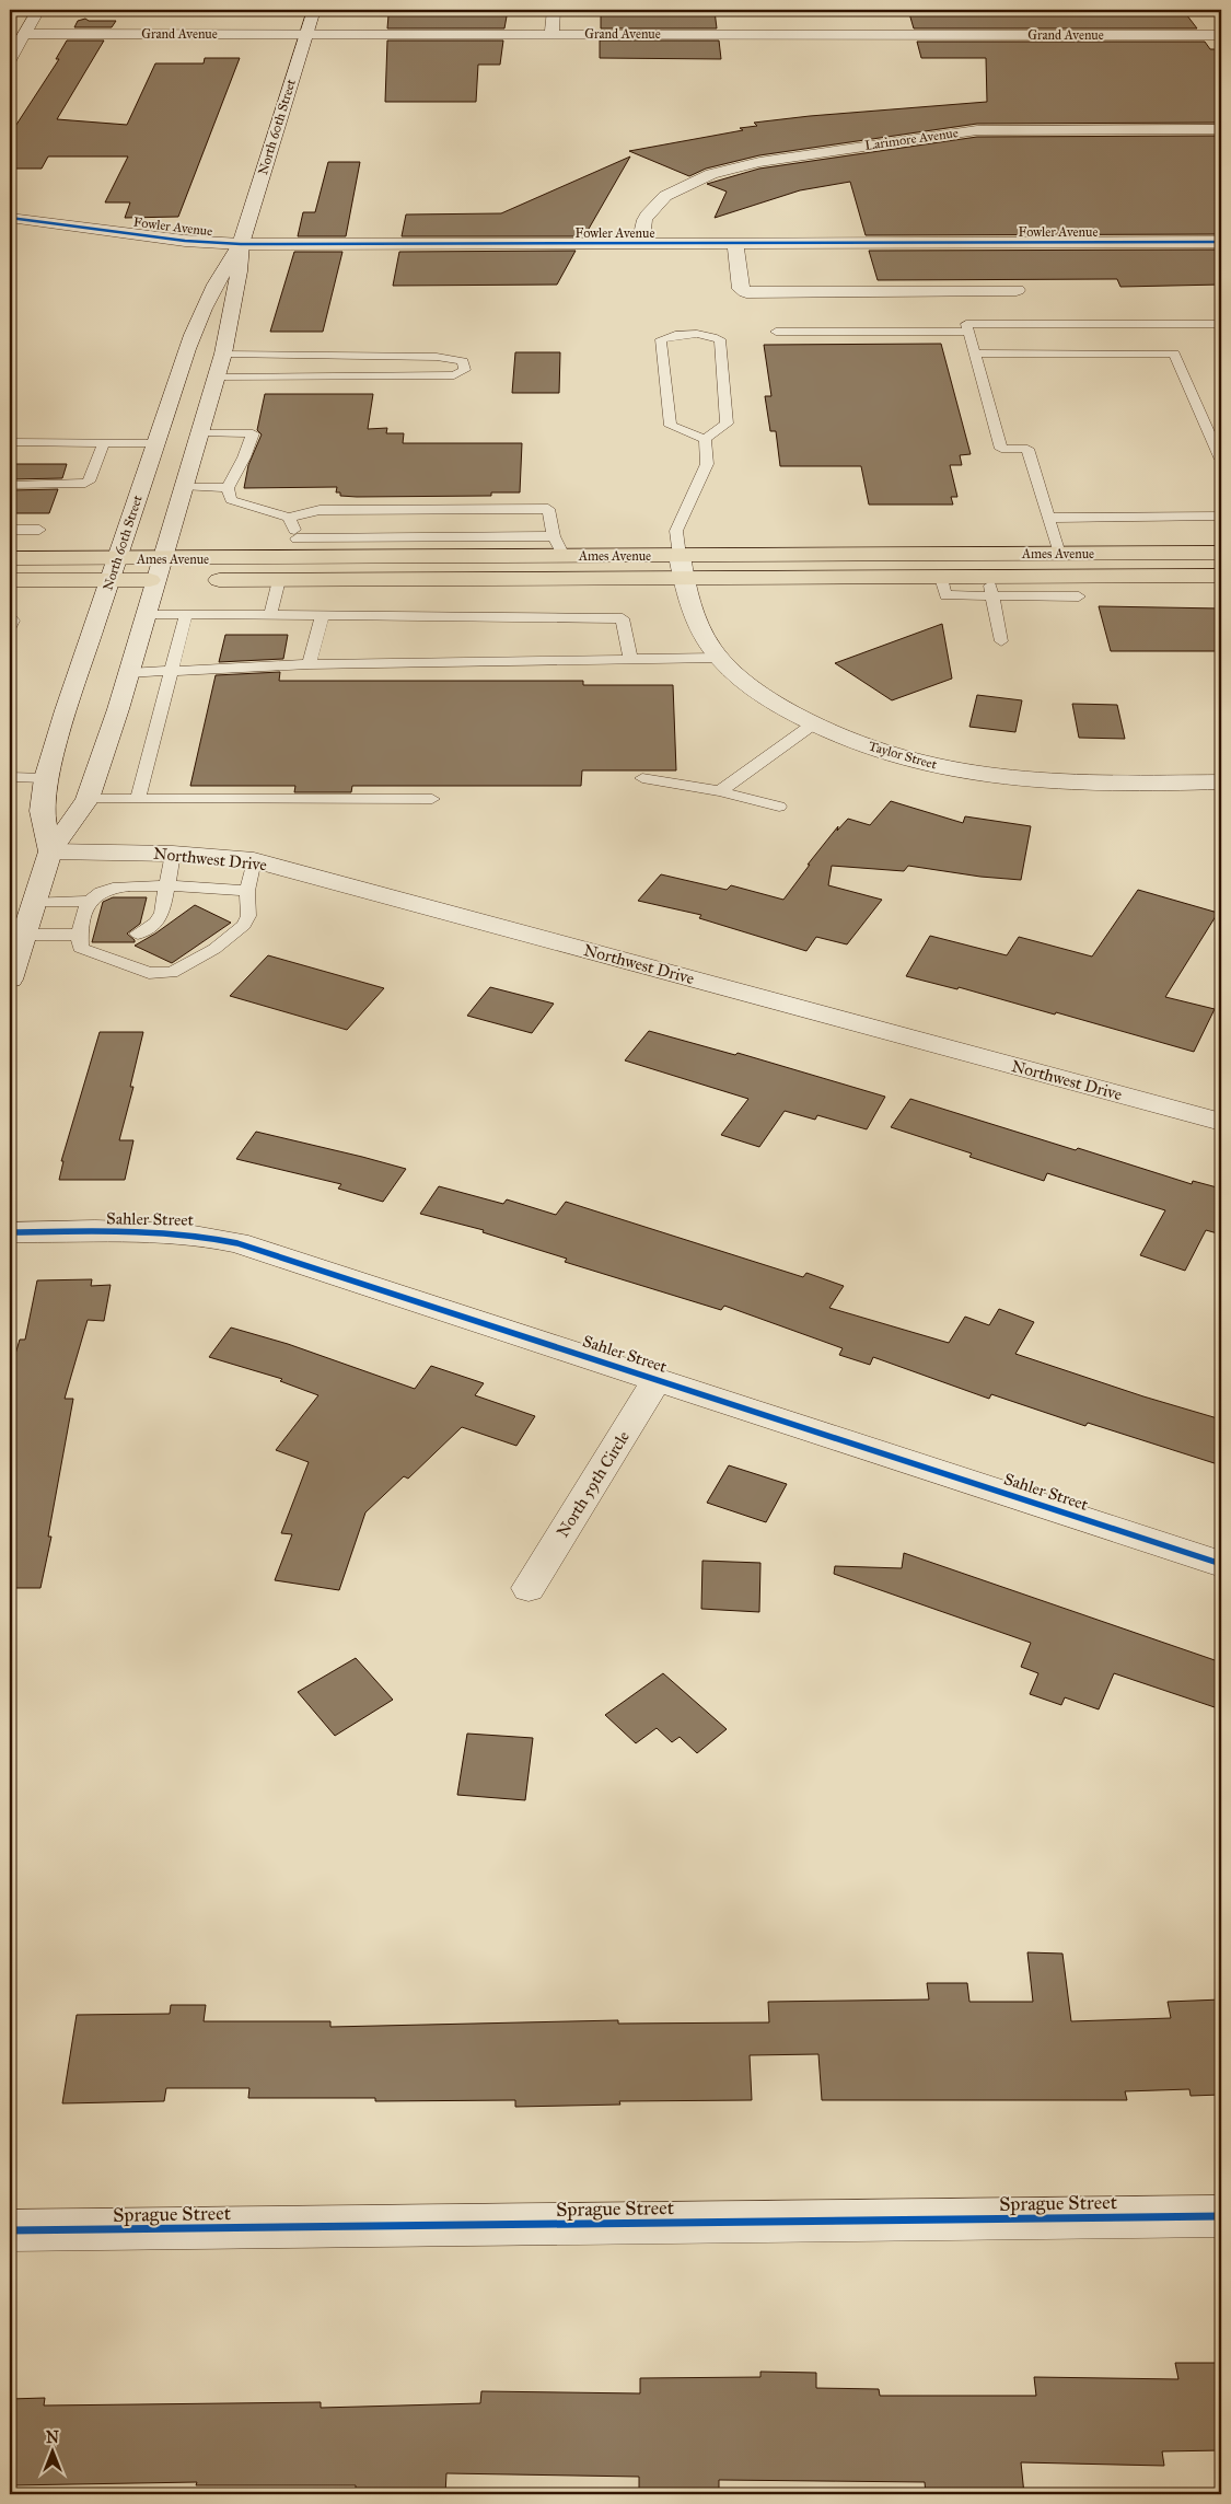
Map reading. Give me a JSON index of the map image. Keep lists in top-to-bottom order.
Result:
{
  "streets": {
    "main road": ["Ames Avenue"],
    "street": [
      "Grand Avenue",
      "North 60th Street",
      "Larimore Avenue",
      "Fowler Avenue",
      "Taylor Street",
      "Northwest Drive",
      "Sahler Street",
      "North 59th Circle",
      "Sprague Street"
    ]
  },
  "crossings": [
    ["Grand Avenue", "North 60th Street"],
    ["North 60th Street", "Fowler Avenue"],
    ["North 60th Street", "Ames Avenue"],
    ["North 60th Street", "Northwest Drive"],
    ["Larimore Avenue", "Fowler Avenue"],
    ["Ames Avenue", "Taylor Street"],
    ["Sahler Street", "North 59th Circle"]
  ],
  "north": "top"
}
